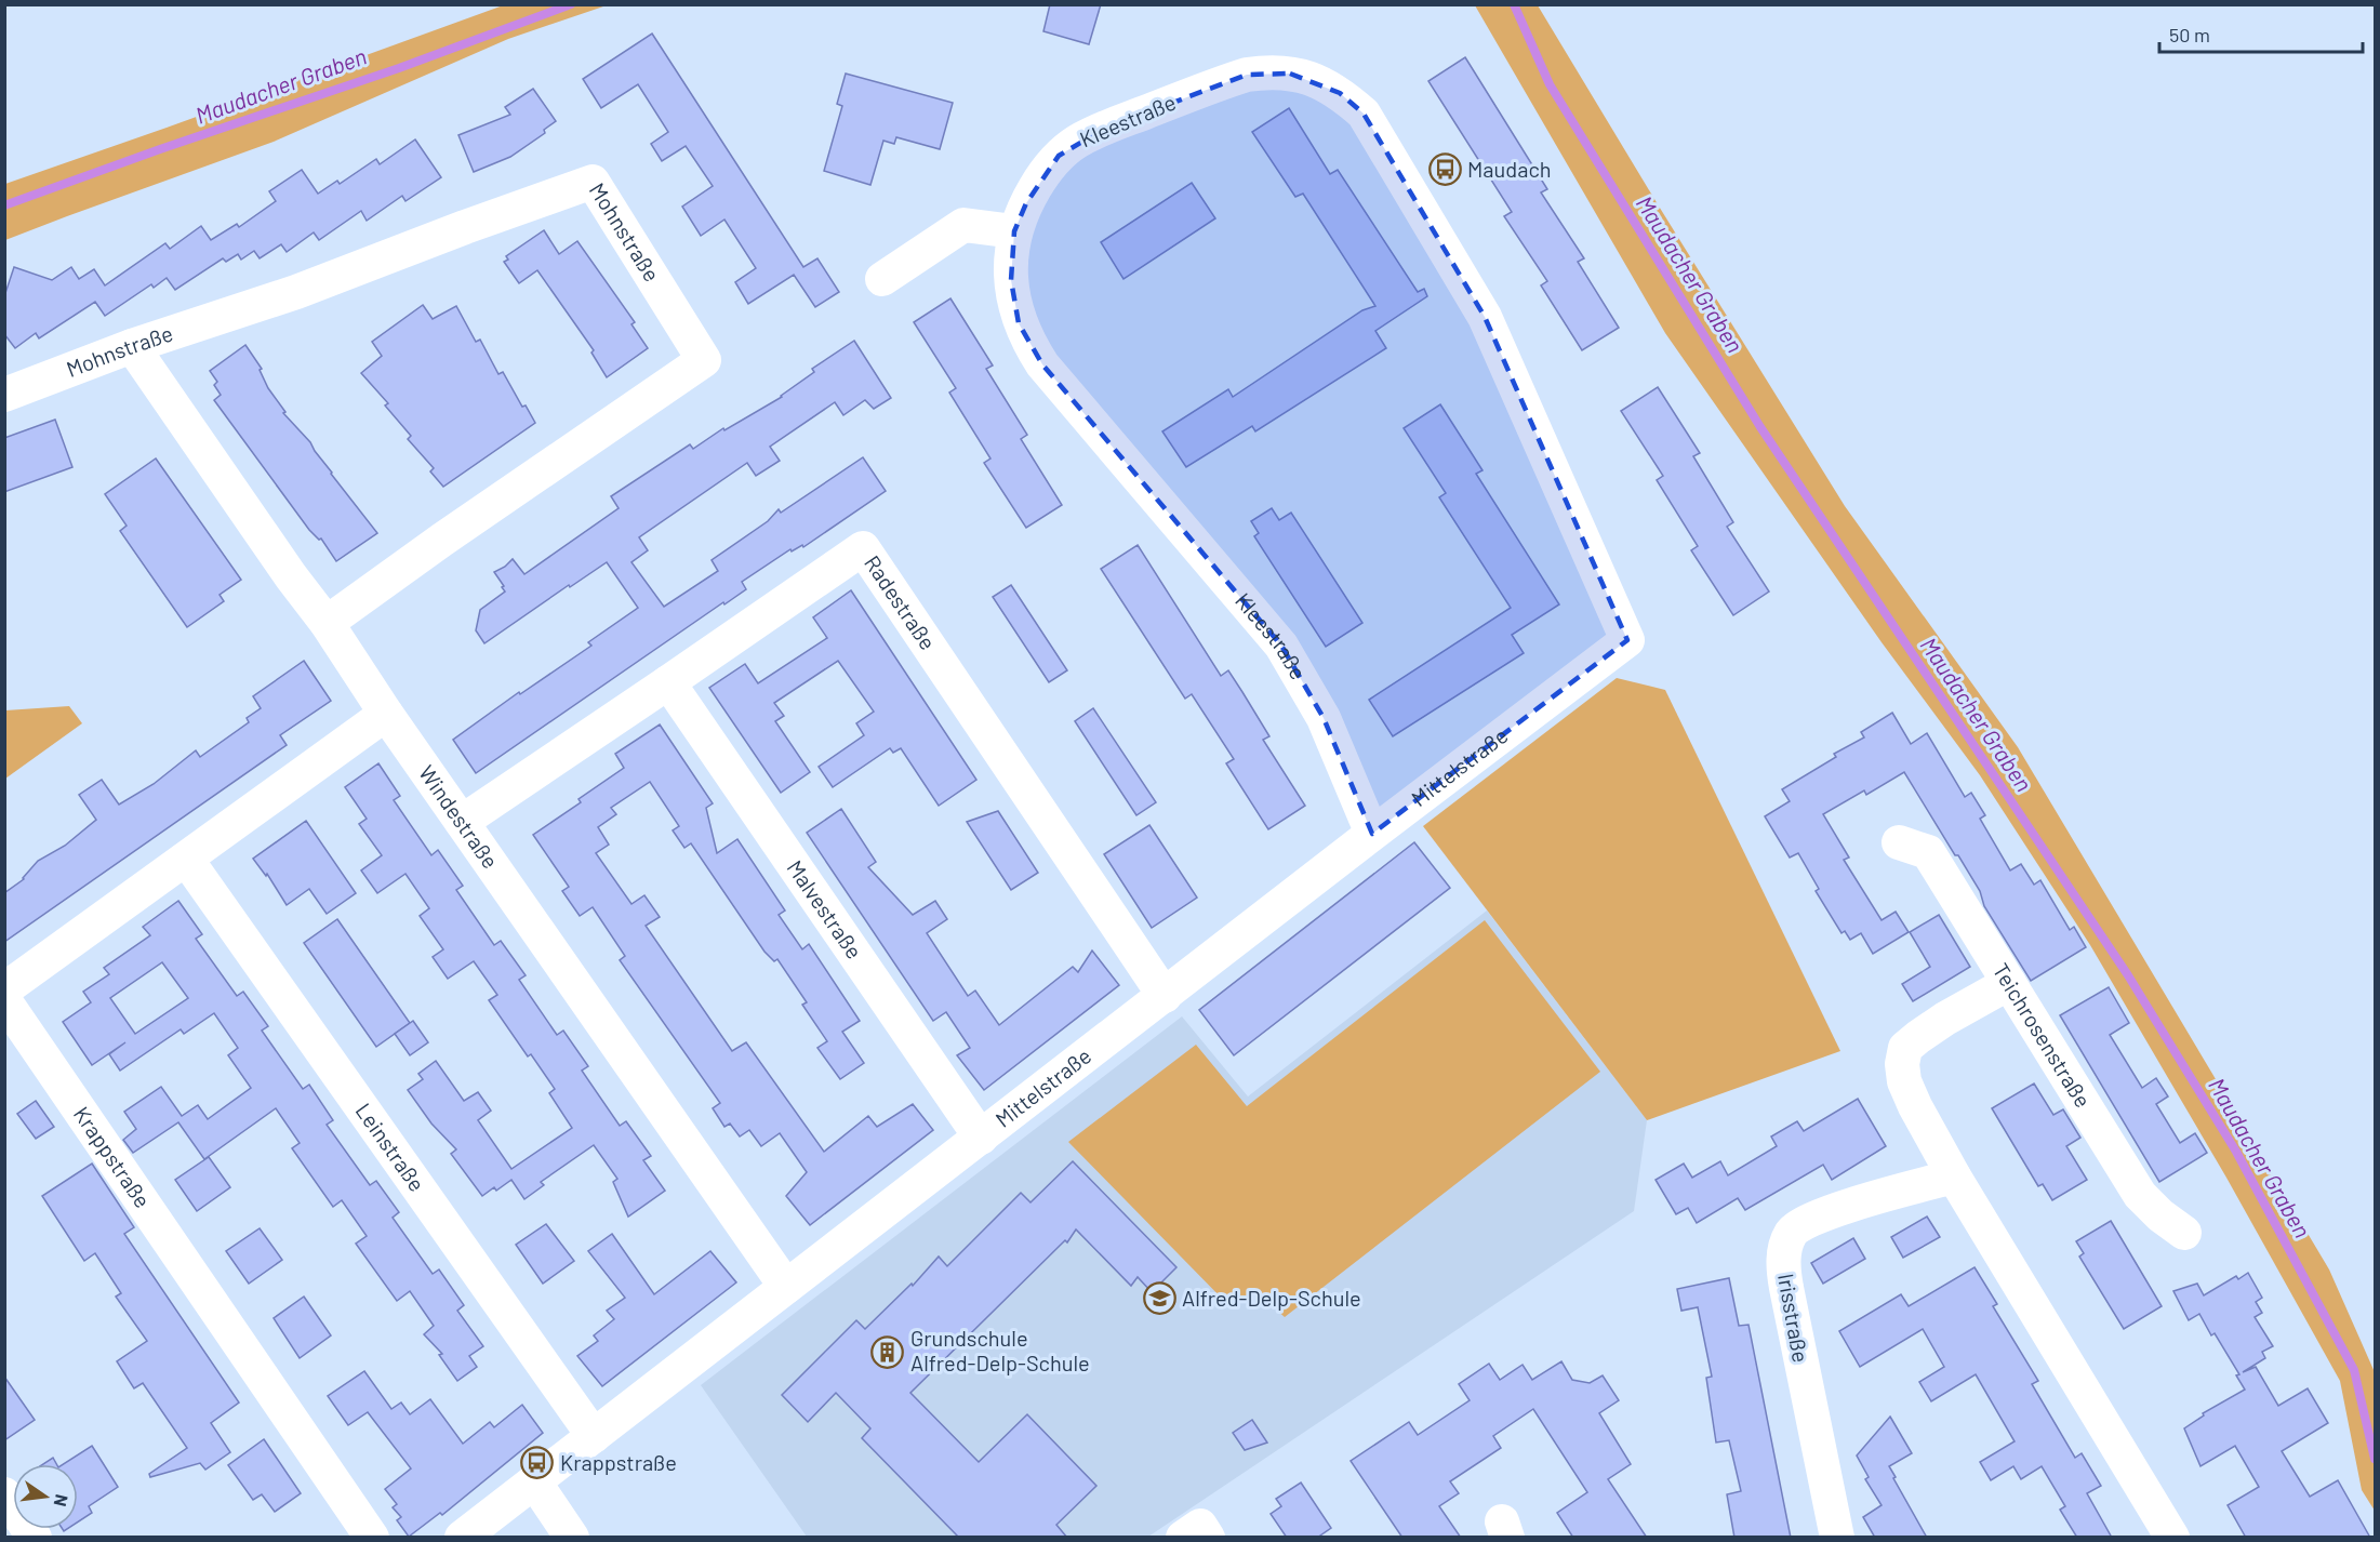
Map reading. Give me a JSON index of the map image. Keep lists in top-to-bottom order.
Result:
{
  "streets": {
    "street": [
      "Kleestraße",
      "Mohnstraße",
      "Radestraße",
      "Mittelstraße",
      "Windestraße",
      "Malvestraße",
      "Teichrosenstraße",
      "Leinstraße",
      "Krappstraße",
      "Irisstraße"
    ]
  },
  "crossings": [
    ["Kleestraße", "Mittelstraße"],
    ["Mohnstraße", "Windestraße"],
    ["Radestraße", "Mittelstraße"],
    ["Radestraße", "Windestraße"],
    ["Radestraße", "Malvestraße"],
    ["Mittelstraße", "Windestraße"],
    ["Mittelstraße", "Malvestraße"],
    ["Mittelstraße", "Leinstraße"]
  ],
  "water": ["Maudacher Graben"],
  "places": {
    "bus stop": ["Maudach", "Krappstraße"],
    "school or university": ["Alfred-Delp-Schule"],
    "building": ["Grundschule Alfred-Delp-Schule"]
  },
  "scale_bar": "50 m",
  "north": "right"
}
